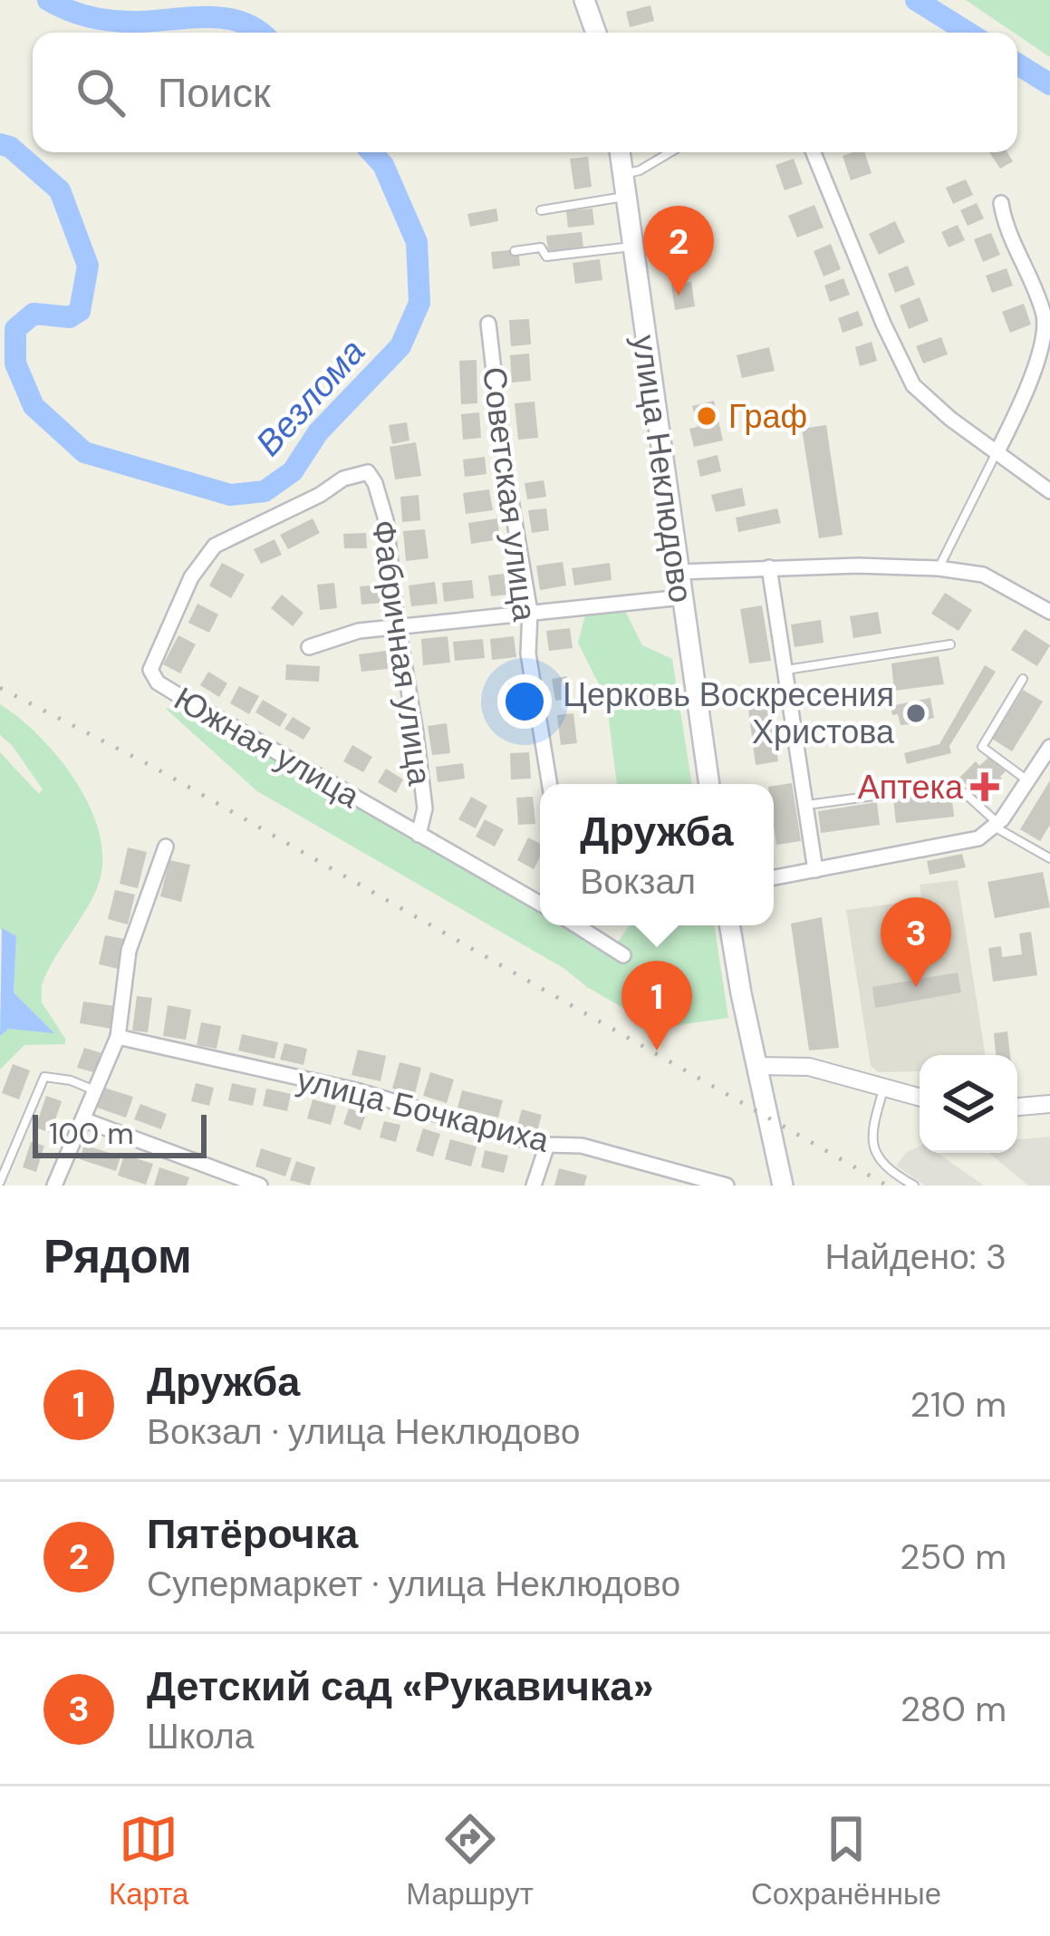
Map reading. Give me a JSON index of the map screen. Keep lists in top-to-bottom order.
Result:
{
  "streets": {
    "main road": ["улица Неклюдово"],
    "street": [
      "Советская улица",
      "Фабричная улица",
      "Южная улица",
      "улица Бочкариха"
    ]
  },
  "crossings": [
    ["Фабричная улица", "Южная улица"]
  ],
  "water": ["Везлома"],
  "places": {
    "other": ["Граф", "Церковь Воскресения Христова"],
    "health": ["Аптека"]
  },
  "scale_bar": "100 m",
  "page": {
    "search": "Поиск",
    "pins": ["2", "3", "1"],
    "popup": ["Дружба", "Вокзал"],
    "scale": "100 m",
    "heading": ["Рядом", "Найдено: 3"],
    "list": [
      {
        "mark": "1",
        "name": "Дружба",
        "note": "Вокзал · улица Неклюдово",
        "value": "210 m"
      },
      {
        "mark": "2",
        "name": "Пятёрочка",
        "note": "Супермаркет · улица Неклюдово",
        "value": "250 m"
      },
      {
        "mark": "3",
        "name": "Детский сад «Рукавичка»",
        "note": "Школа",
        "value": "280 m"
      }
    ],
    "nav": ["Карта", "Маршрут", "Сохранённые"]
  }
}
